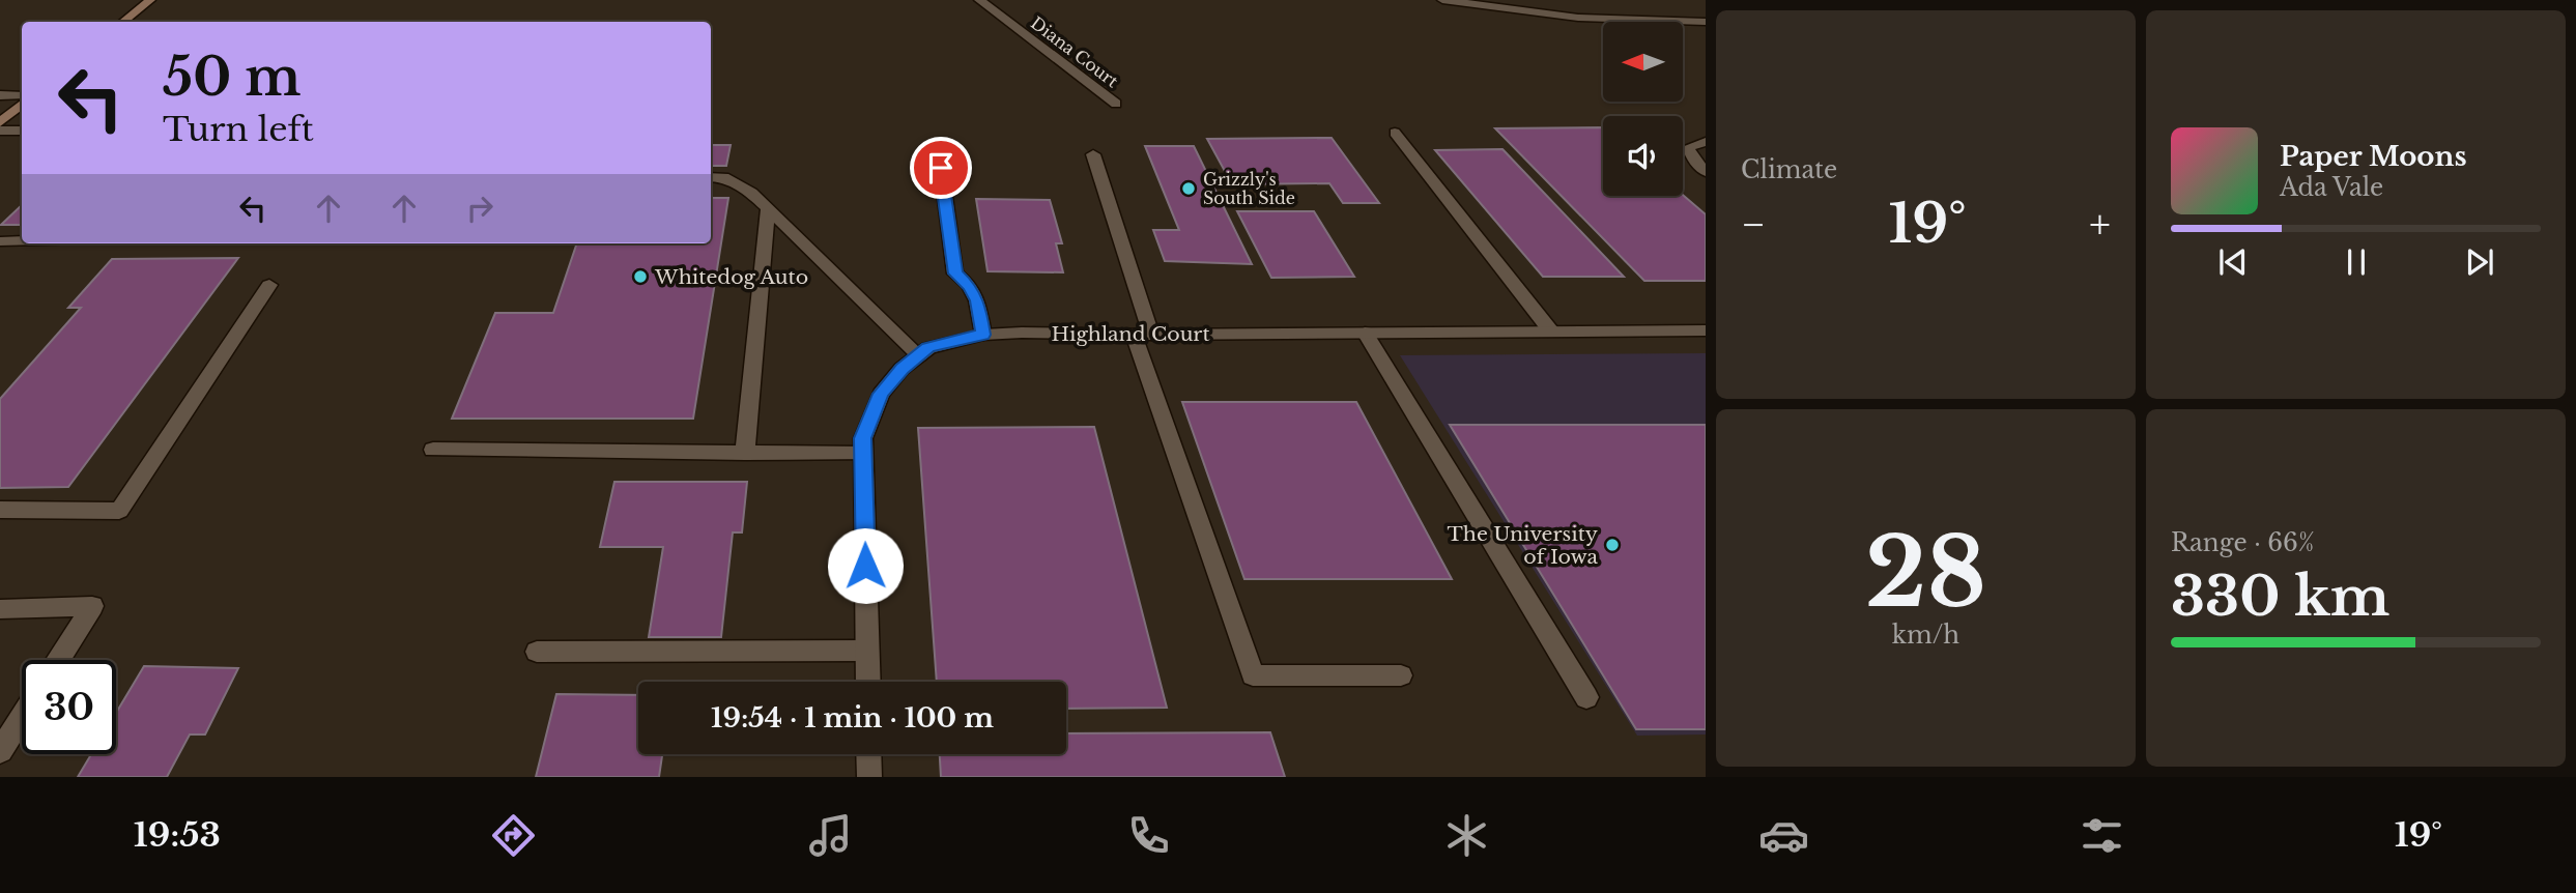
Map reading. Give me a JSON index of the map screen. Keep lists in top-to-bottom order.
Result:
{
  "streets": {
    "street": ["Diana Court", "Highland Court"]
  },
  "places": ["Grizzly's South Side", "Whitedog Auto", "The University of Iowa"],
  "north": "left",
  "page": {
    "tile": [
      "Climate",
      ["28", "km/h"],
      ["Range · 66%", "330 km"]
    ],
    "turn": ["50 m", "Turn left"],
    "song": ["Paper Moons", "Ada Vale"],
    "heat": ["−", "19°", "+"],
    "limit": "30",
    "trip": "19:54 · 1 min · 100 m",
    "tabs": ["19:53", "19°"]
  }
}
